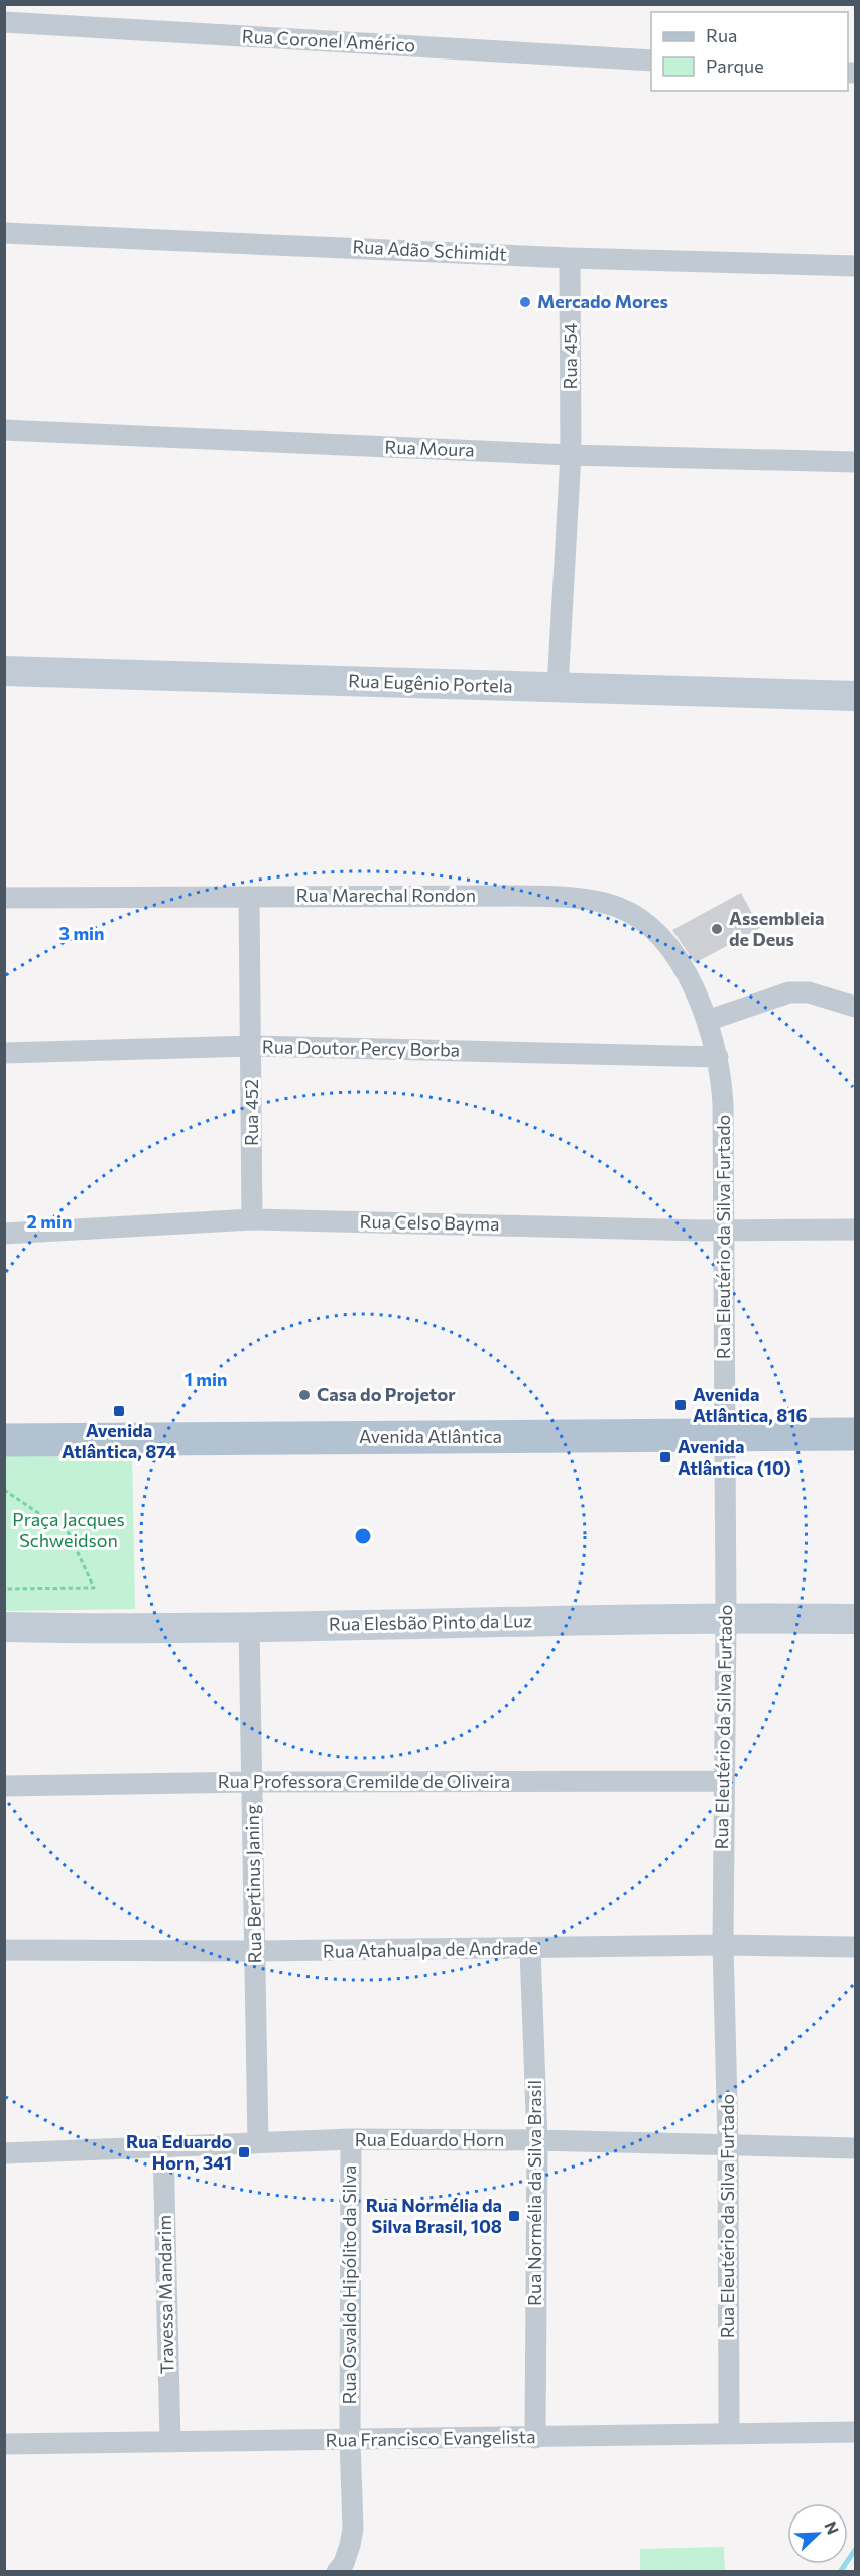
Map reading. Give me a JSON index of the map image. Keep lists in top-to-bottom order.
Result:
{
  "streets": {
    "main road": ["Avenida Atlântica"],
    "street": [
      "Rua Coronel Américo",
      "Rua Adão Schimidt",
      "Rua 454",
      "Rua Moura",
      "Rua Eugênio Portela",
      "Rua Marechal Rondon",
      "Rua Doutor Percy Borba",
      "Rua 452",
      "Rua Celso Bayma",
      "Rua Eleutério da Silva Furtado",
      "Rua Elesbão Pinto da Luz",
      "Rua Professora Cremilde de Oliveira",
      "Rua Bertinus Janing",
      "Rua Atahualpa de Andrade",
      "Rua Eduardo Horn",
      "Rua Normélia da Silva Brasil",
      "Rua Osvaldo Hipólito da Silva",
      "Travessa Mandarim",
      "Rua Francisco Evangelista"
    ]
  },
  "crossings": [
    ["Rua Adão Schimidt", "Rua 454"],
    ["Rua 454", "Rua Moura"],
    ["Rua 454", "Rua Eugênio Portela"],
    ["Rua Marechal Rondon", "Rua 452"],
    ["Rua Marechal Rondon", "Rua Eleutério da Silva Furtado"],
    ["Rua Doutor Percy Borba", "Rua 452"],
    ["Rua Doutor Percy Borba", "Rua Eleutério da Silva Furtado"],
    ["Rua 452", "Rua Celso Bayma"],
    ["Rua Celso Bayma", "Rua Eleutério da Silva Furtado"],
    ["Rua Eleutério da Silva Furtado", "Avenida Atlântica"],
    ["Rua Eleutério da Silva Furtado", "Rua Elesbão Pinto da Luz"],
    ["Rua Eleutério da Silva Furtado", "Rua Professora Cremilde de Oliveira"],
    ["Rua Eleutério da Silva Furtado", "Rua Atahualpa de Andrade"],
    ["Rua Eleutério da Silva Furtado", "Rua Eduardo Horn"],
    ["Rua Eleutério da Silva Furtado", "Rua Francisco Evangelista"],
    ["Rua Elesbão Pinto da Luz", "Rua Bertinus Janing"],
    ["Rua Professora Cremilde de Oliveira", "Rua Bertinus Janing"],
    ["Rua Bertinus Janing", "Rua Atahualpa de Andrade"],
    ["Rua Bertinus Janing", "Rua Eduardo Horn"],
    ["Rua Atahualpa de Andrade", "Rua Normélia da Silva Brasil"],
    ["Rua Eduardo Horn", "Rua Normélia da Silva Brasil"],
    ["Rua Eduardo Horn", "Rua Osvaldo Hipólito da Silva"],
    ["Rua Eduardo Horn", "Travessa Mandarim"],
    ["Rua Normélia da Silva Brasil", "Rua Francisco Evangelista"],
    ["Rua Osvaldo Hipólito da Silva", "Rua Francisco Evangelista"],
    ["Travessa Mandarim", "Rua Francisco Evangelista"]
  ],
  "parks": ["Praça Jacques Schweidson"],
  "places": {
    "other": ["Mercado Mores", "Assembleia de Deus", "Casa do Projetor"],
    "transit": [
      "Avenida Atlântica, 816",
      "Avenida Atlântica, 874",
      "Avenida Atlântica (10)",
      "Rua Eduardo Horn, 341",
      "Rua Normélia da Silva Brasil, 108"
    ]
  },
  "legend": ["Rua", "Parque"],
  "north": "top right",
  "rings": ["3 min", "2 min", "1 min"]
}
